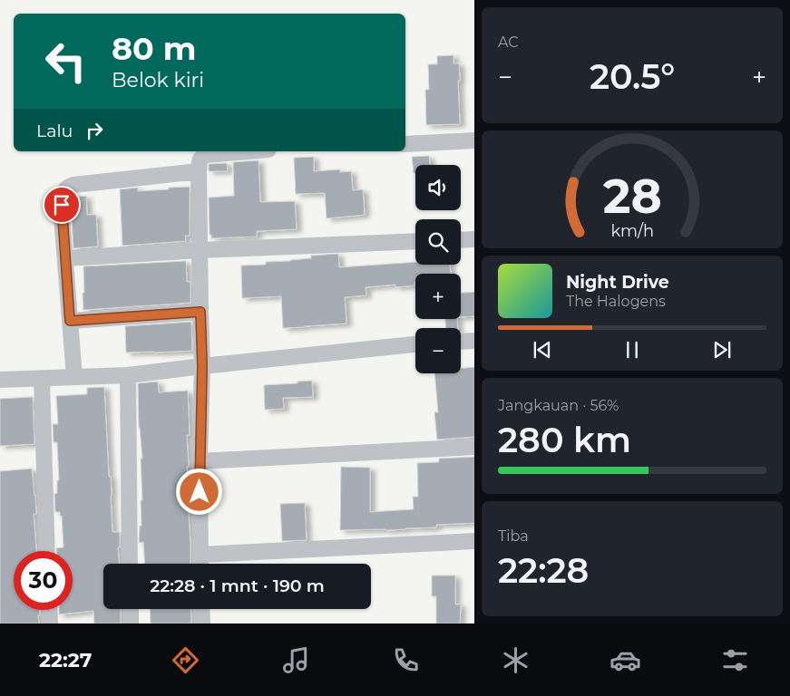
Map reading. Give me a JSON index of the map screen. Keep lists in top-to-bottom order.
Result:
{
  "page": {
    "tile": [
      "AC",
      ["Jangkauan · 56%", "280 km"],
      ["Tiba", "22:28"]
    ],
    "turn": ["80 m", "Belok kiri"],
    "heat": ["−", "20.5°", "+"],
    "then": "Lalu",
    "map_buttons": ["+", "−"],
    "song": ["Night Drive", "The Halogens"],
    "limit": "30",
    "trip": "22:28 · 1 mnt · 190 m",
    "tabs": "22:27",
    "gauge": ["28", "km/h"]
  }
}
